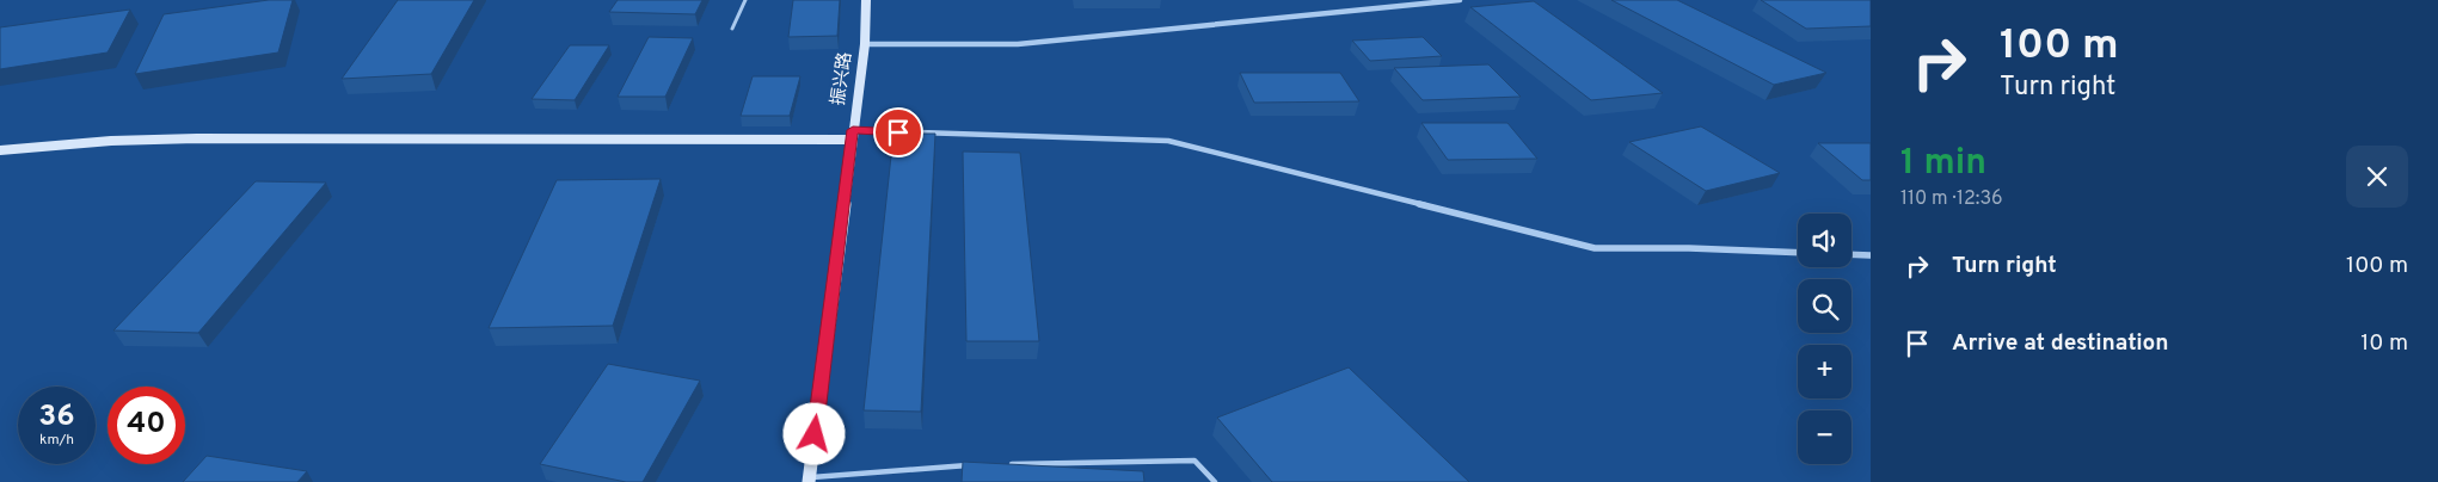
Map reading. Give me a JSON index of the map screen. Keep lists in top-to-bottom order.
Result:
{
  "streets": {
    "street": ["振兴路"]
  },
  "page": {
    "turn": ["100 m", "Turn right"],
    "heading": ["1 min", "110 m · 12:36"],
    "map_buttons": ["+", "−"],
    "list": [
      {
        "name": "Turn right",
        "value": "100 m"
      },
      {
        "name": "Arrive at destination",
        "value": "10 m"
      }
    ],
    "speed": "36 km/h",
    "limit": "40"
  }
}
